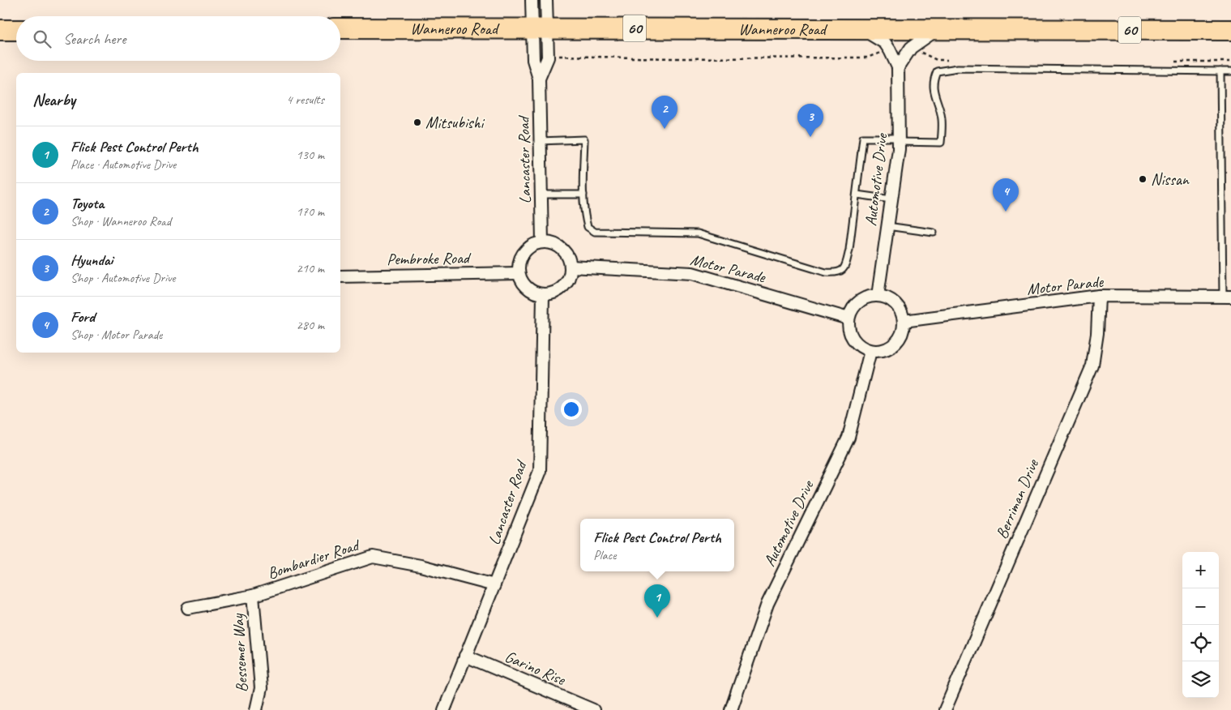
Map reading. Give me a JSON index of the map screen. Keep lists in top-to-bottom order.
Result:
{
  "streets": {
    "highway": ["Wanneroo Road", "60"],
    "street": [
      "Lancaster Road",
      "Automotive Drive",
      "Pembroke Road",
      "Motor Parade",
      "Berriman Drive",
      "Bombardier Road",
      "Bessemer Way",
      "Garino Rise"
    ]
  },
  "crossings": [
    ["Wanneroo Road", "Lancaster Road"],
    ["Wanneroo Road", "Automotive Drive"],
    ["Lancaster Road", "Pembroke Road"],
    ["Lancaster Road", "Motor Parade"],
    ["Lancaster Road", "Bombardier Road"],
    ["Lancaster Road", "Garino Rise"],
    ["Automotive Drive", "Motor Parade"],
    ["Pembroke Road", "Motor Parade"],
    ["Motor Parade", "Berriman Drive"],
    ["Bombardier Road", "Bessemer Way"]
  ],
  "places": ["Mitsubishi", "Nissan"],
  "page": {
    "search": "Search here",
    "heading": ["Nearby", "4 results"],
    "pins": [
      "2",
      "3",
      "4",
      "1"
    ],
    "list": [
      {
        "mark": "1",
        "name": "Flick Pest Control Perth",
        "note": "Place · Automotive Drive",
        "value": "130 m"
      },
      {
        "mark": "2",
        "name": "Toyota",
        "note": "Shop · Wanneroo Road",
        "value": "170 m"
      },
      {
        "mark": "3",
        "name": "Hyundai",
        "note": "Shop · Automotive Drive",
        "value": "210 m"
      },
      {
        "mark": "4",
        "name": "Ford",
        "note": "Shop · Motor Parade",
        "value": "280 m"
      }
    ],
    "popup": ["Flick Pest Control Perth", "Place"],
    "map_buttons": ["+", "−"]
  }
}
